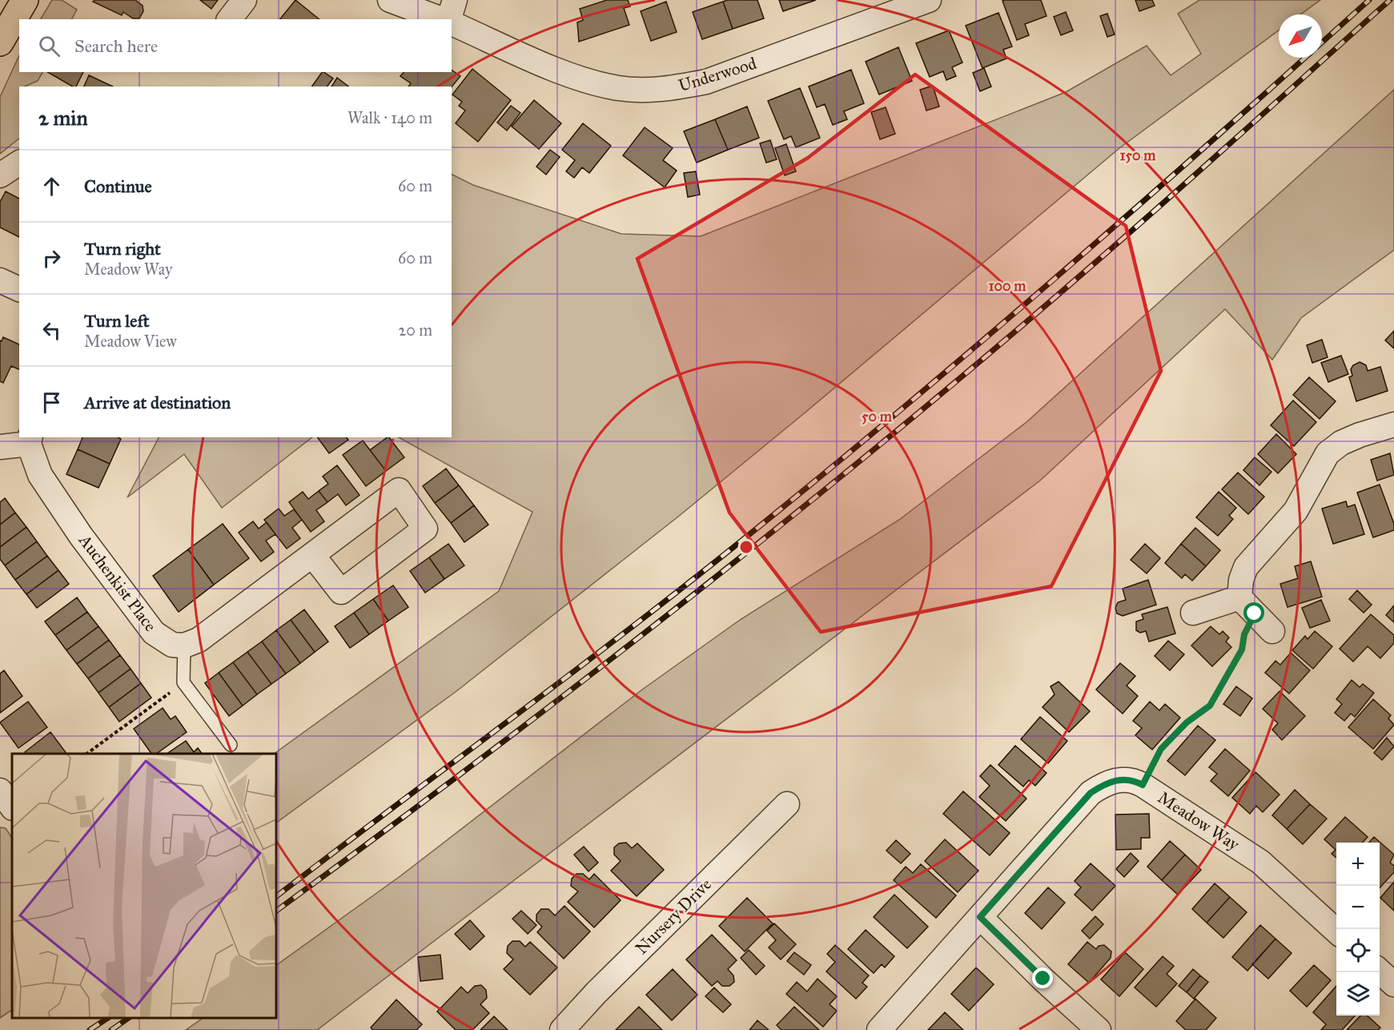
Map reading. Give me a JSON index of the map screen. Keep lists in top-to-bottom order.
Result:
{
  "streets": {
    "street": [
      "Underwood",
      "Auchenkist Place",
      "Meadow Way",
      "Nursery Drive"
    ]
  },
  "north": "bottom left",
  "page": {
    "search": "Search here",
    "heading": ["2 min", "Walk · 140 m"],
    "list": [
      ["Continue", "60 m"],
      ["Turn right", "Meadow Way", "60 m"],
      ["Turn left", "Meadow View", "20 m"],
      "Arrive at destination"
    ],
    "map_buttons": ["+", "−"]
  },
  "rings": ["150 m", "100 m", "50 m"]
}
